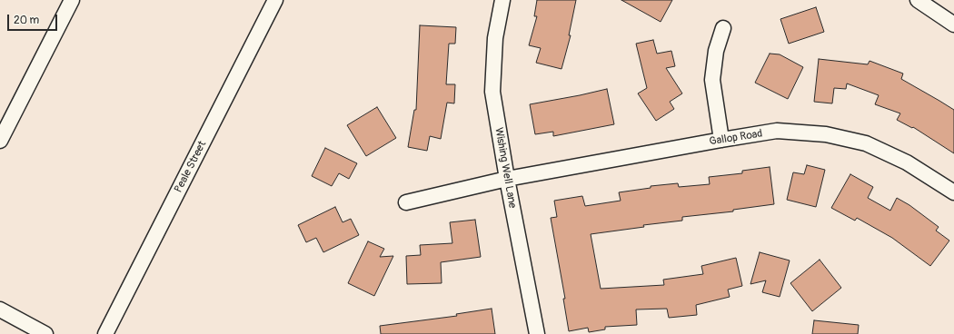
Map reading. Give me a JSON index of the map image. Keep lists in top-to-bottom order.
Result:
{
  "streets": {
    "street": ["Gallop Road", "Peale Street", "Wishing Well Lane"]
  },
  "crossings": [
    ["Gallop Road", "Wishing Well Lane"]
  ],
  "scale_bar": "20 m"
}
